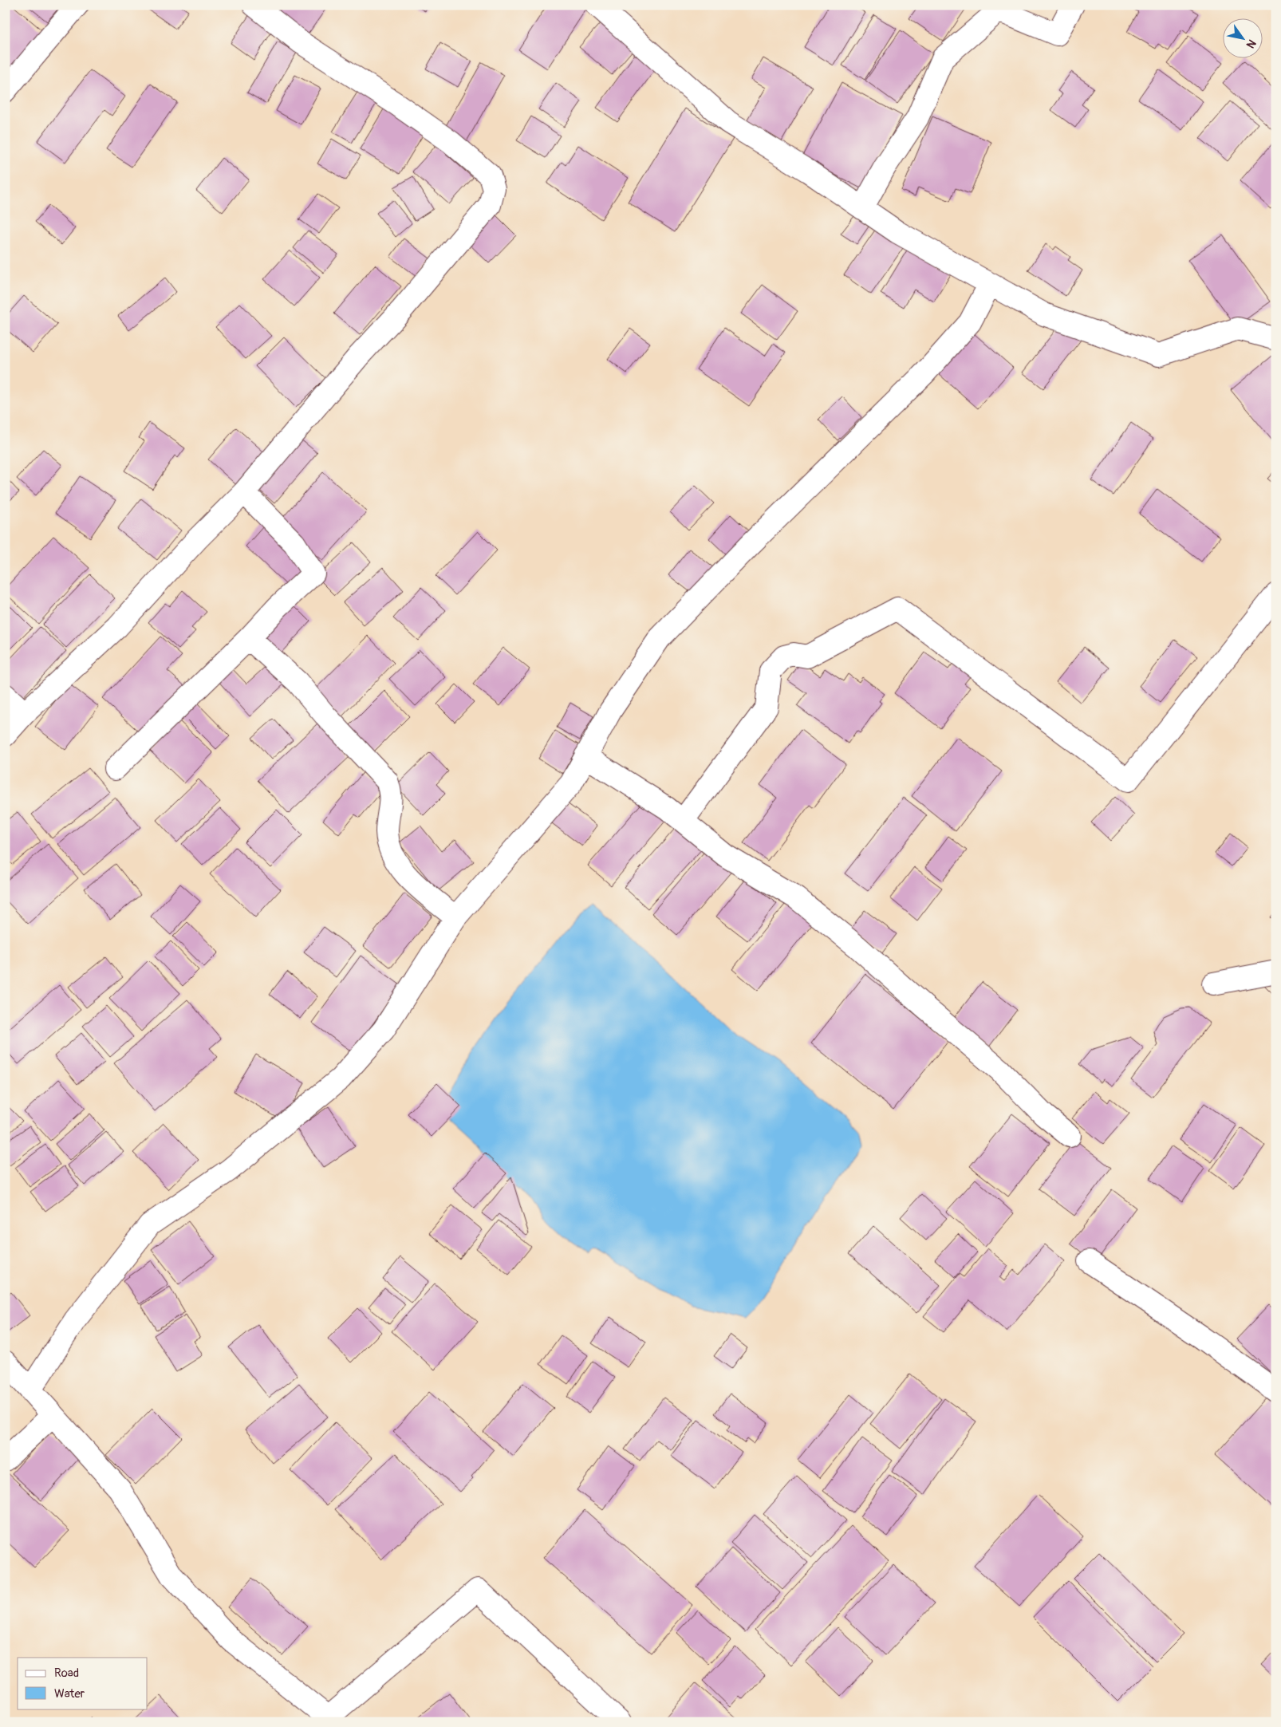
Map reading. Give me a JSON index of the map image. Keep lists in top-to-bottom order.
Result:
{
  "legend": ["Road", "Water"],
  "north": "bottom right"
}
